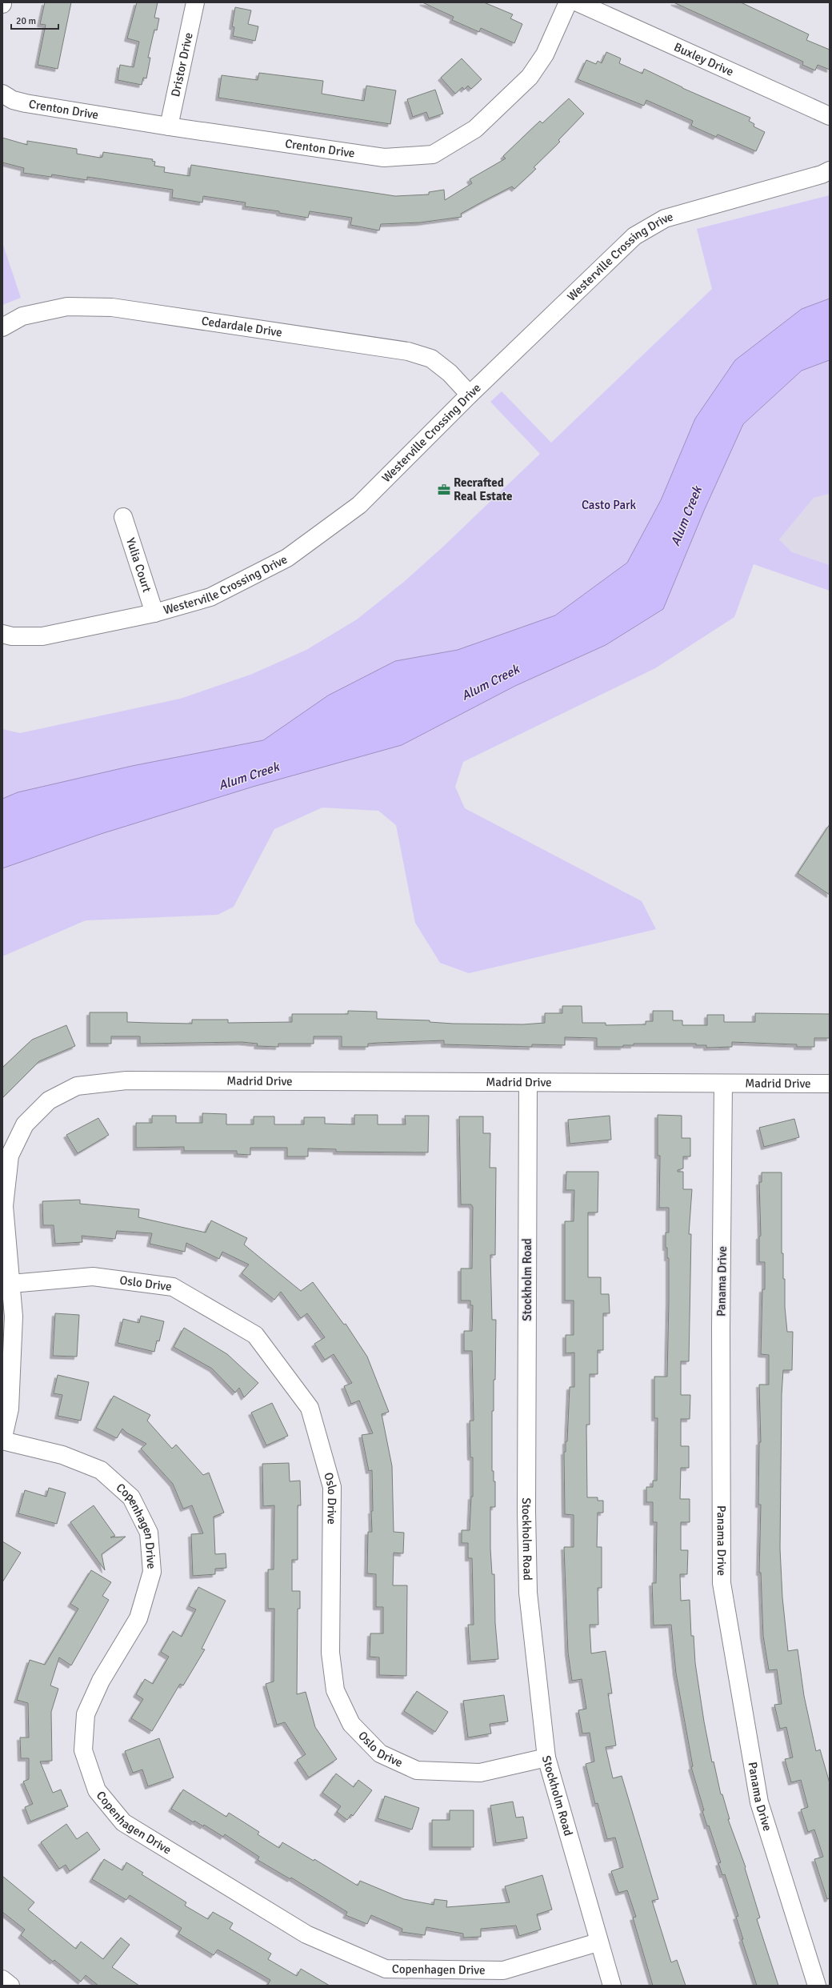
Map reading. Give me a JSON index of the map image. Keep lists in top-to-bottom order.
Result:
{
  "streets": {
    "street": [
      "Buxley Drive",
      "Dristor Drive",
      "Crenton Drive",
      "Westerville Crossing Drive",
      "Cedardale Drive",
      "Yulia Court",
      "Madrid Drive",
      "Stockholm Road",
      "Panama Drive",
      "Oslo Drive",
      "Copenhagen Drive"
    ]
  },
  "crossings": [
    ["Dristor Drive", "Crenton Drive"],
    ["Westerville Crossing Drive", "Cedardale Drive"],
    ["Westerville Crossing Drive", "Yulia Court"],
    ["Madrid Drive", "Stockholm Road"],
    ["Madrid Drive", "Panama Drive"],
    ["Madrid Drive", "Oslo Drive"],
    ["Madrid Drive", "Copenhagen Drive"],
    ["Stockholm Road", "Oslo Drive"],
    ["Stockholm Road", "Copenhagen Drive"]
  ],
  "water": ["Alum Creek"],
  "parks": ["Casto Park"],
  "places": {
    "office": ["Recrafted Real Estate"]
  },
  "scale_bar": "20 m"
}
